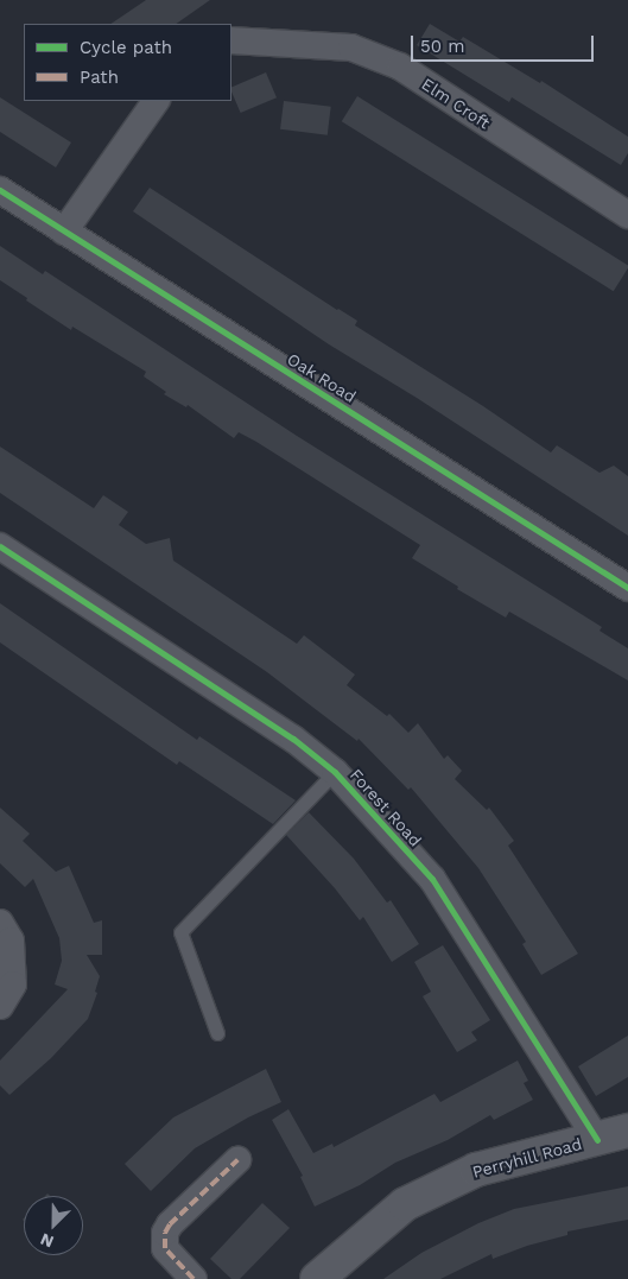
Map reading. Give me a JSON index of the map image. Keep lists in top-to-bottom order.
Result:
{
  "streets": {
    "street": [
      "Elm Croft",
      "Oak Road",
      "Forest Road",
      "Perryhill Road"
    ]
  },
  "crossings": [
    ["Forest Road", "Perryhill Road"]
  ],
  "legend": ["Cycle path", "Path"],
  "scale_bar": "50 m",
  "north": "bottom left"
}
